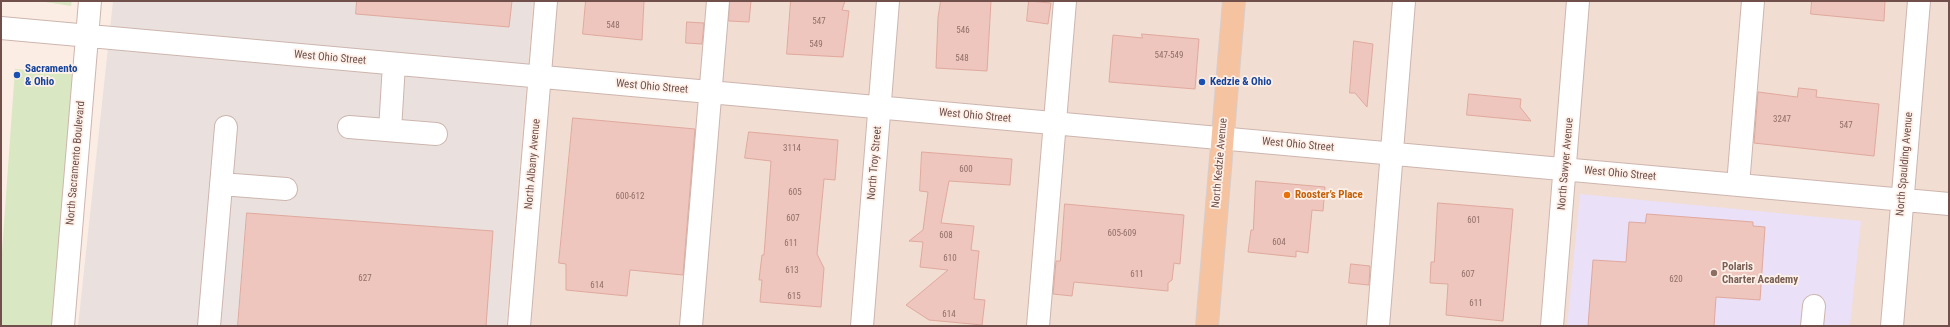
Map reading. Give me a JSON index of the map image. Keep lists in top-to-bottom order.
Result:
{
  "streets": {
    "main road": ["North Kedzie Avenue"],
    "street": [
      "West Ohio Street",
      "North Sacramento Boulevard",
      "North Troy Street",
      "North Albany Avenue",
      "North Sawyer Avenue",
      "North Spaulding Avenue"
    ]
  },
  "crossings": [
    ["West Ohio Street", "North Sacramento Boulevard"],
    ["West Ohio Street", "North Troy Street"],
    ["West Ohio Street", "North Kedzie Avenue"],
    ["West Ohio Street", "North Albany Avenue"],
    ["West Ohio Street", "North Sawyer Avenue"],
    ["West Ohio Street", "North Spaulding Avenue"]
  ],
  "places": [
    "Sacramento & Ohio",
    "Kedzie & Ohio",
    "Rooster’s Place",
    "Polaris Charter Academy"
  ],
  "house_numbers": [
    "547",
    "548",
    "546",
    "549",
    "547-549",
    "548",
    "3247",
    "547",
    "3114",
    "600",
    "605",
    "600-612",
    "607",
    "601",
    "605-609",
    "608",
    "604",
    "611",
    "610",
    "613",
    "611",
    "607",
    "627",
    "620",
    "614",
    "615",
    "611",
    "614"
  ]
}
